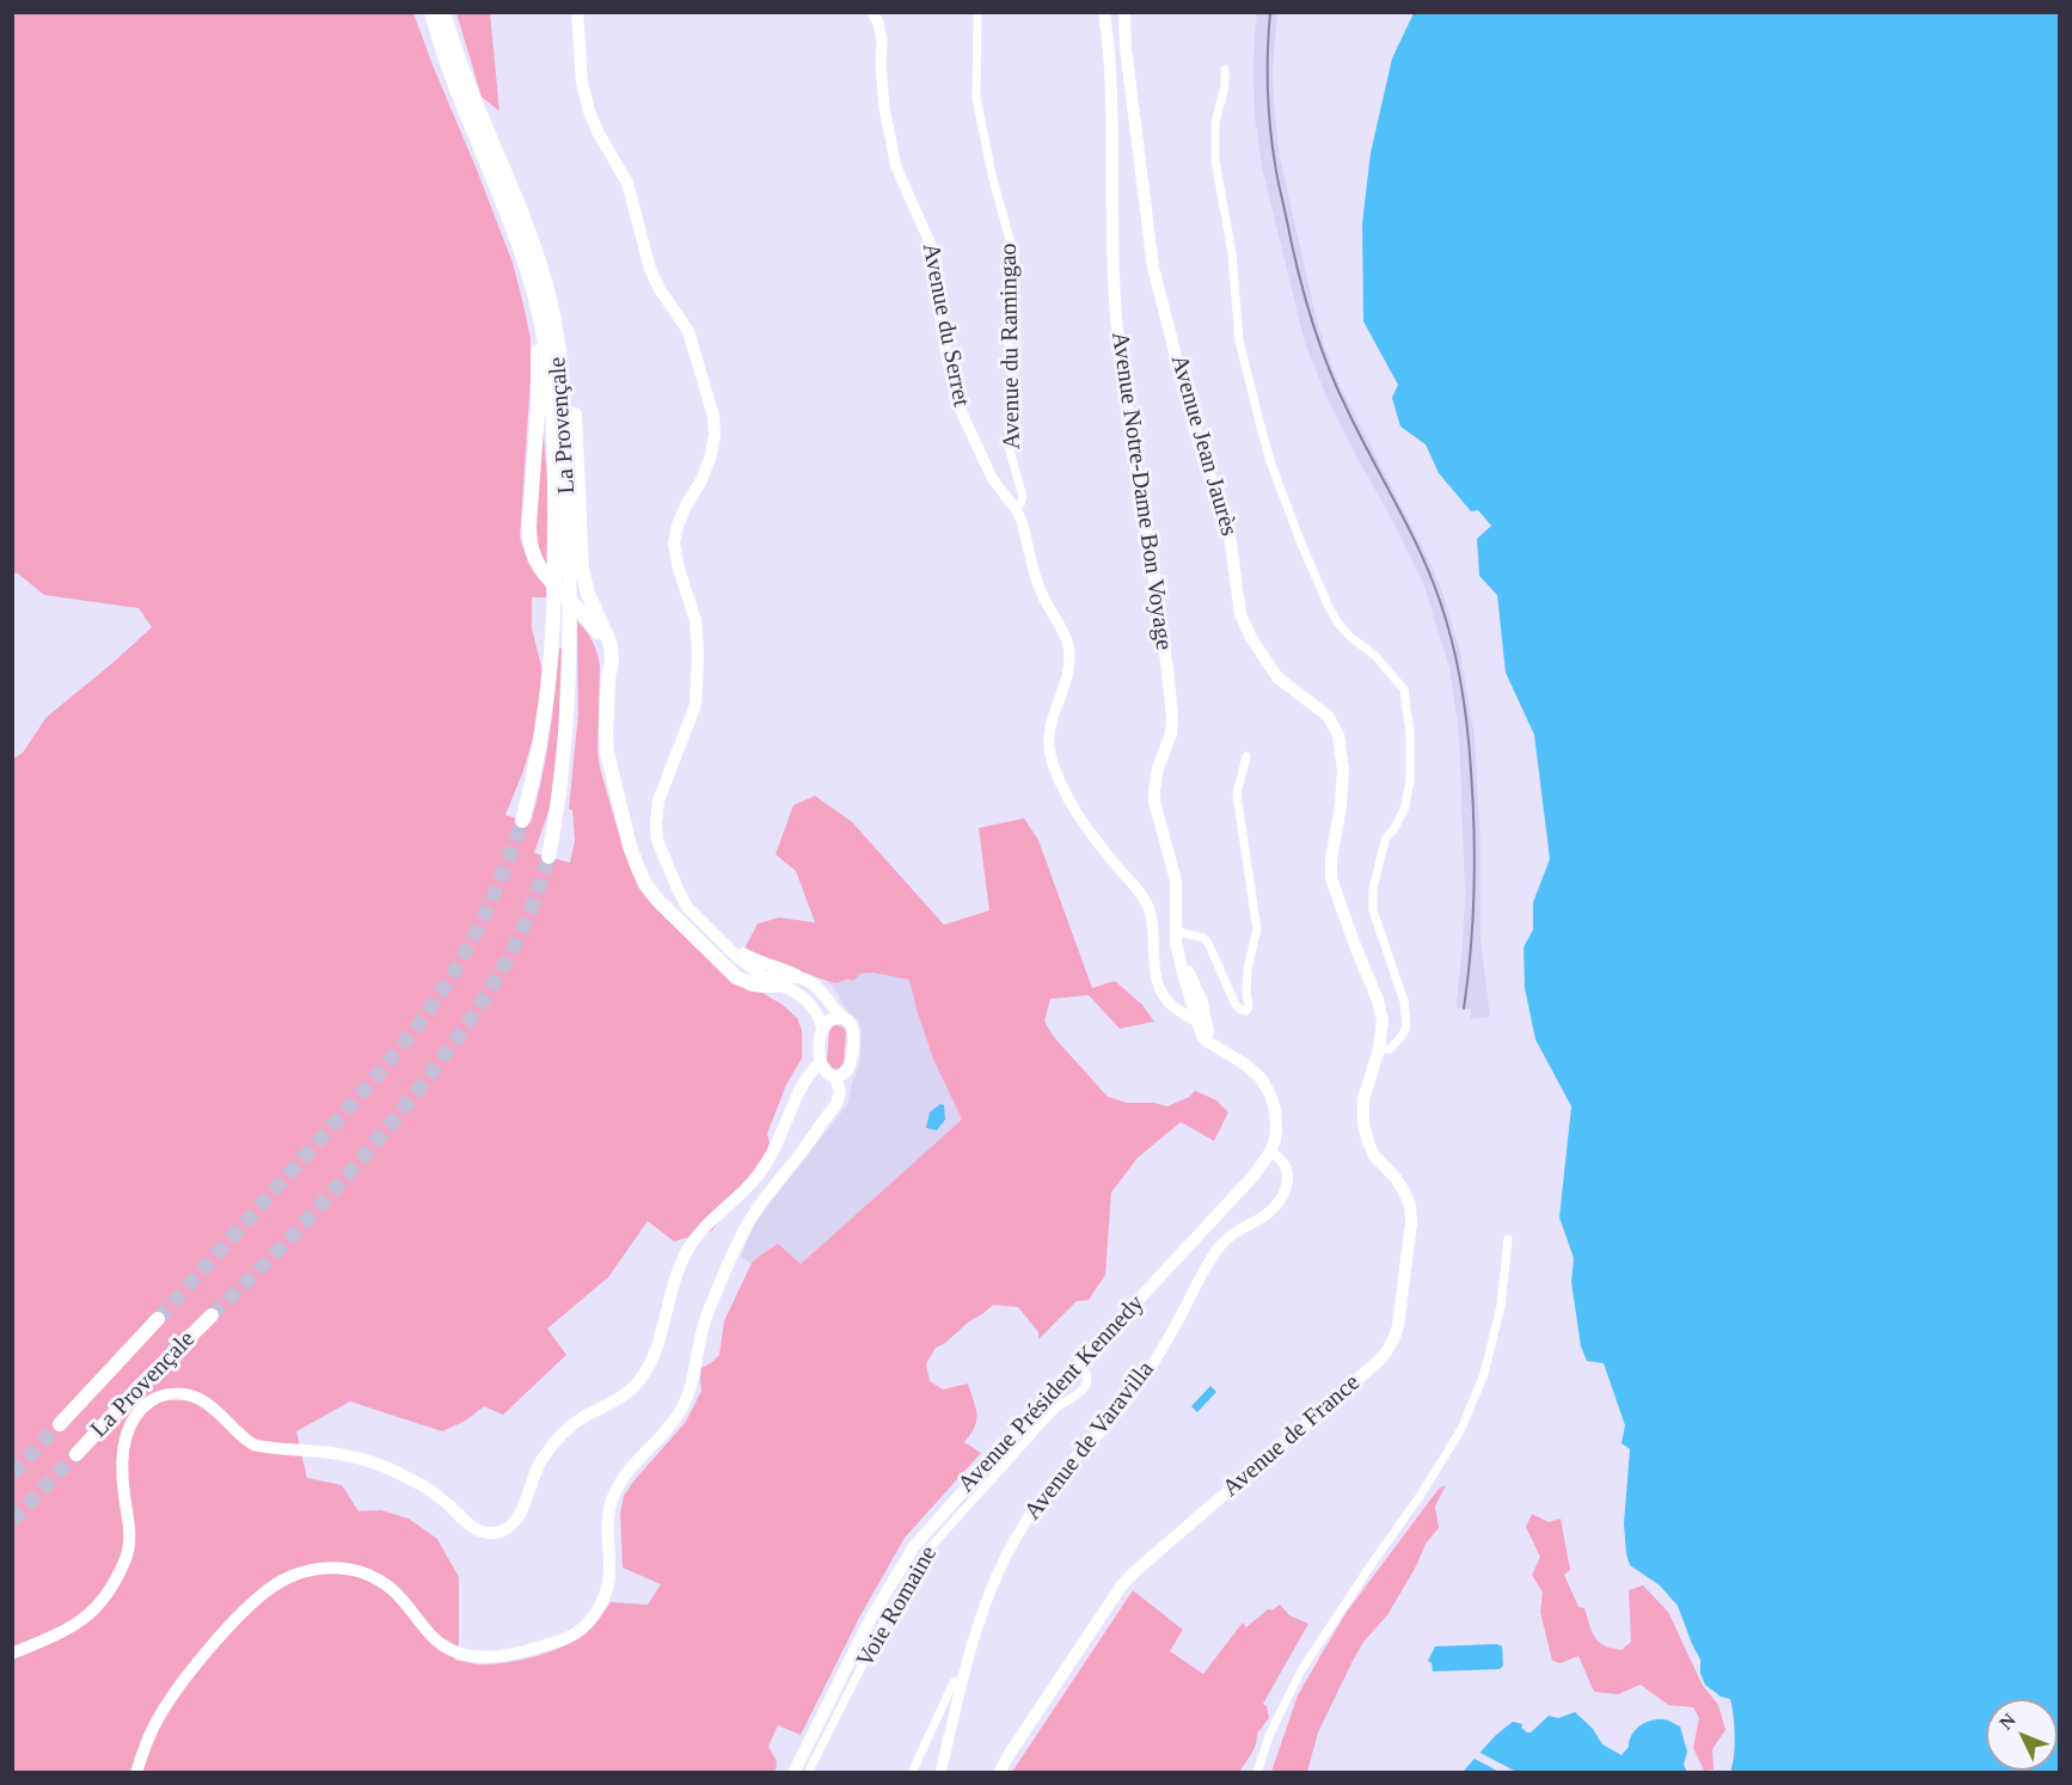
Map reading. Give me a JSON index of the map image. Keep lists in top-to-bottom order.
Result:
{
  "streets": {
    "highway": ["La Provençale"],
    "main road": [
      "Avenue Jean Jaurès",
      "Avenue Notre-Dame Bon Voyage",
      "Avenue Président Kennedy",
      "Avenue de France"
    ],
    "street": [
      "Avenue du Serret",
      "Avenue du Ramingao",
      "Avenue de Varavilla",
      "Voie Romaine"
    ]
  },
  "crossings": [
    ["Avenue du Serret", "Avenue du Ramingao"],
    ["Avenue du Serret", "Avenue Notre-Dame Bon Voyage"],
    ["Avenue Jean Jaurès", "Avenue de France"],
    ["Avenue Notre-Dame Bon Voyage", "Avenue Président Kennedy"],
    ["Avenue Président Kennedy", "Avenue de Varavilla"],
    ["Avenue Président Kennedy", "Voie Romaine"]
  ],
  "north": "top left"
}
